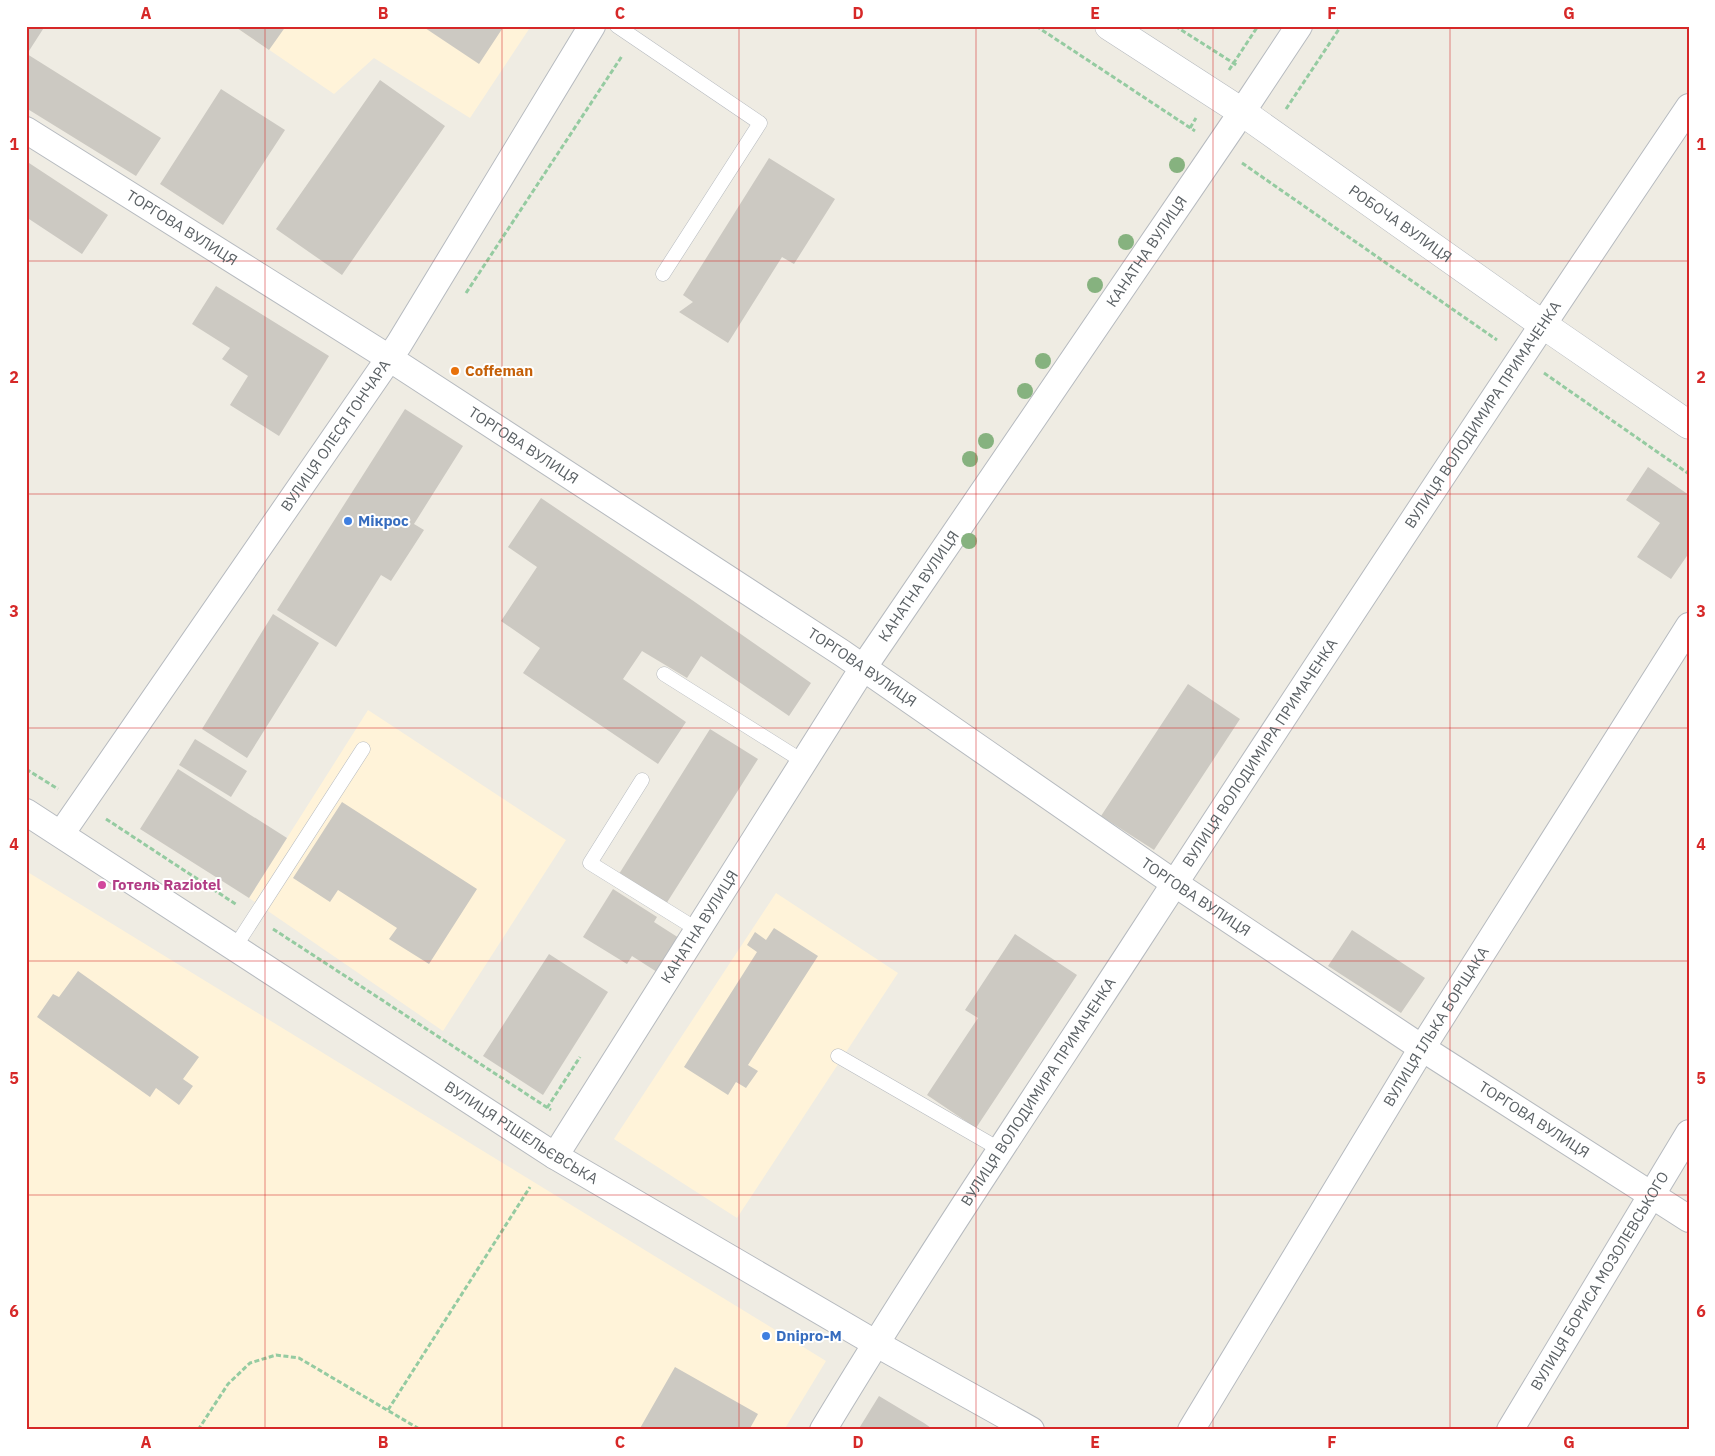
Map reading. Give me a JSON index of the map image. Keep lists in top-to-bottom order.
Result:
{
  "streets": {
    "street": [
      "РОБОЧА ВУЛИЦЯ",
      "ТОРГОВА ВУЛИЦЯ",
      "КАНАТНА ВУЛИЦЯ",
      "ВУЛИЦЯ ВОЛОДИМИРА ПРИМАЧЕНКА",
      "ВУЛИЦЯ ОЛЕСЯ ГОНЧАРА",
      "ВУЛИЦЯ ІЛЬКА БОРЩАКА",
      "ВУЛИЦЯ РІШЕЛЬЄВСЬКА",
      "ВУЛИЦЯ БОРИСА МОЗОЛЕВСЬКОГО"
    ]
  },
  "crossings": [
    ["РОБОЧА ВУЛИЦЯ", "КАНАТНА ВУЛИЦЯ"],
    ["РОБОЧА ВУЛИЦЯ", "ВУЛИЦЯ ВОЛОДИМИРА ПРИМАЧЕНКА"],
    ["ТОРГОВА ВУЛИЦЯ", "КАНАТНА ВУЛИЦЯ"],
    ["ТОРГОВА ВУЛИЦЯ", "ВУЛИЦЯ ВОЛОДИМИРА ПРИМАЧЕНКА"],
    ["ТОРГОВА ВУЛИЦЯ", "ВУЛИЦЯ ОЛЕСЯ ГОНЧАРА"],
    ["ТОРГОВА ВУЛИЦЯ", "ВУЛИЦЯ ІЛЬКА БОРЩАКА"],
    ["ТОРГОВА ВУЛИЦЯ", "ВУЛИЦЯ БОРИСА МОЗОЛЕВСЬКОГО"],
    ["КАНАТНА ВУЛИЦЯ", "ВУЛИЦЯ РІШЕЛЬЄВСЬКА"],
    ["ВУЛИЦЯ ВОЛОДИМИРА ПРИМАЧЕНКА", "ВУЛИЦЯ РІШЕЛЬЄВСЬКА"],
    ["ВУЛИЦЯ ОЛЕСЯ ГОНЧАРА", "ВУЛИЦЯ РІШЕЛЬЄВСЬКА"]
  ],
  "places": [
    "Coffeman",
    "Мікрос",
    "Готель Raziotel",
    "Dnipro-M"
  ],
  "grid": {
    "columns": [
      "A",
      "B",
      "C",
      "D",
      "E",
      "F",
      "G"
    ],
    "rows": [
      "1",
      "2",
      "3",
      "4",
      "5",
      "6"
    ]
  }
}
